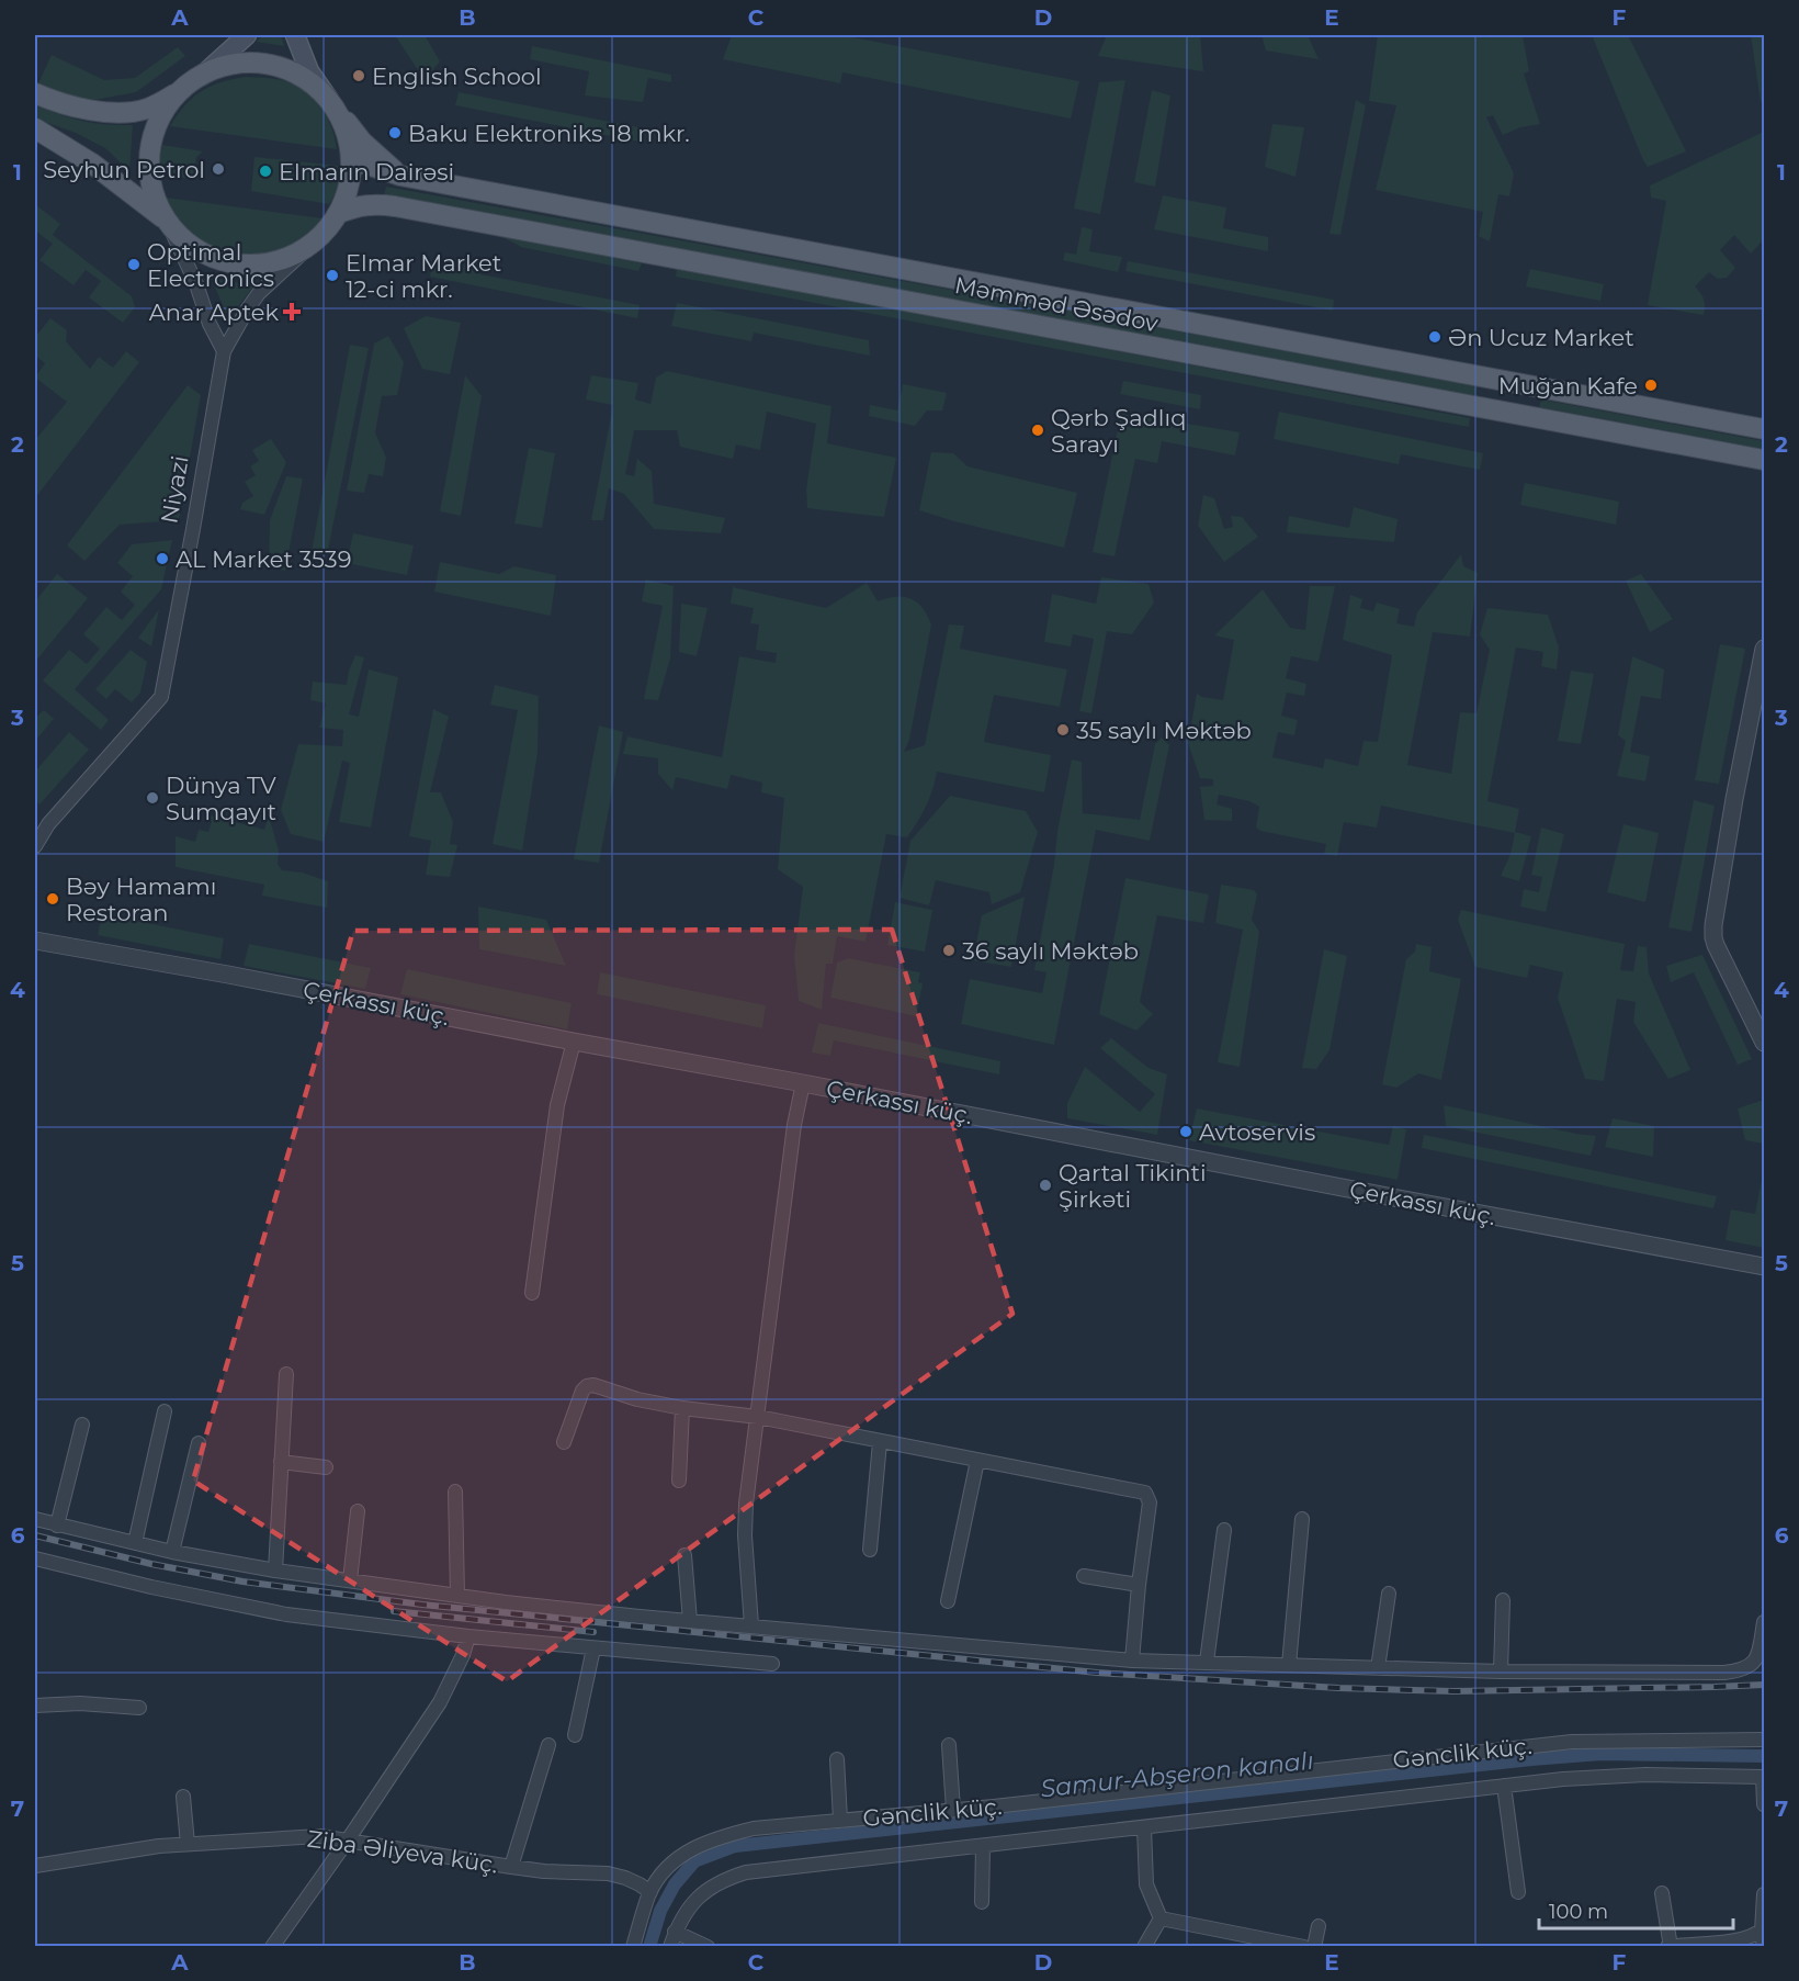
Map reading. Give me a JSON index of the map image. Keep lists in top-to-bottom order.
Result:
{
  "streets": {
    "main road": ["Məmməd Əsədov"],
    "street": [
      "Niyazi",
      "Çerkassı küç.",
      "Gənclik küç.",
      "Ziba Əliyeva küç."
    ]
  },
  "crossings": [
    ["Məmməd Əsədov", "Niyazi"],
    ["Gənclik küç.", "Ziba Əliyeva küç."]
  ],
  "water": ["Samur-Abşeron kanalı"],
  "places": {
    "other": [
      "English School",
      "Baku Elektroniks 18 mkr.",
      "Seyhun Petrol",
      "Elmarın Dairəsi",
      "Optimal Electronics",
      "Elmar Market 12-ci mkr.",
      "Ən Ucuz Market",
      "Muğan Kafe",
      "Qәrb Şadlıq Sarayı",
      "AL Market 3539",
      "35 saylı Məktəb",
      "Dünya TV Sumqayıt",
      "Bәy Hamamı Restoran",
      "36 saylı Məktəb",
      "Avtoservis",
      "Qartal Tikinti Şirkәti"
    ],
    "health": ["Anar Aptek"]
  },
  "scale_bar": "100 m",
  "grid": {
    "columns": [
      "A",
      "B",
      "C",
      "D",
      "E",
      "F"
    ],
    "rows": [
      "1",
      "2",
      "3",
      "4",
      "5",
      "6",
      "7"
    ]
  }
}
